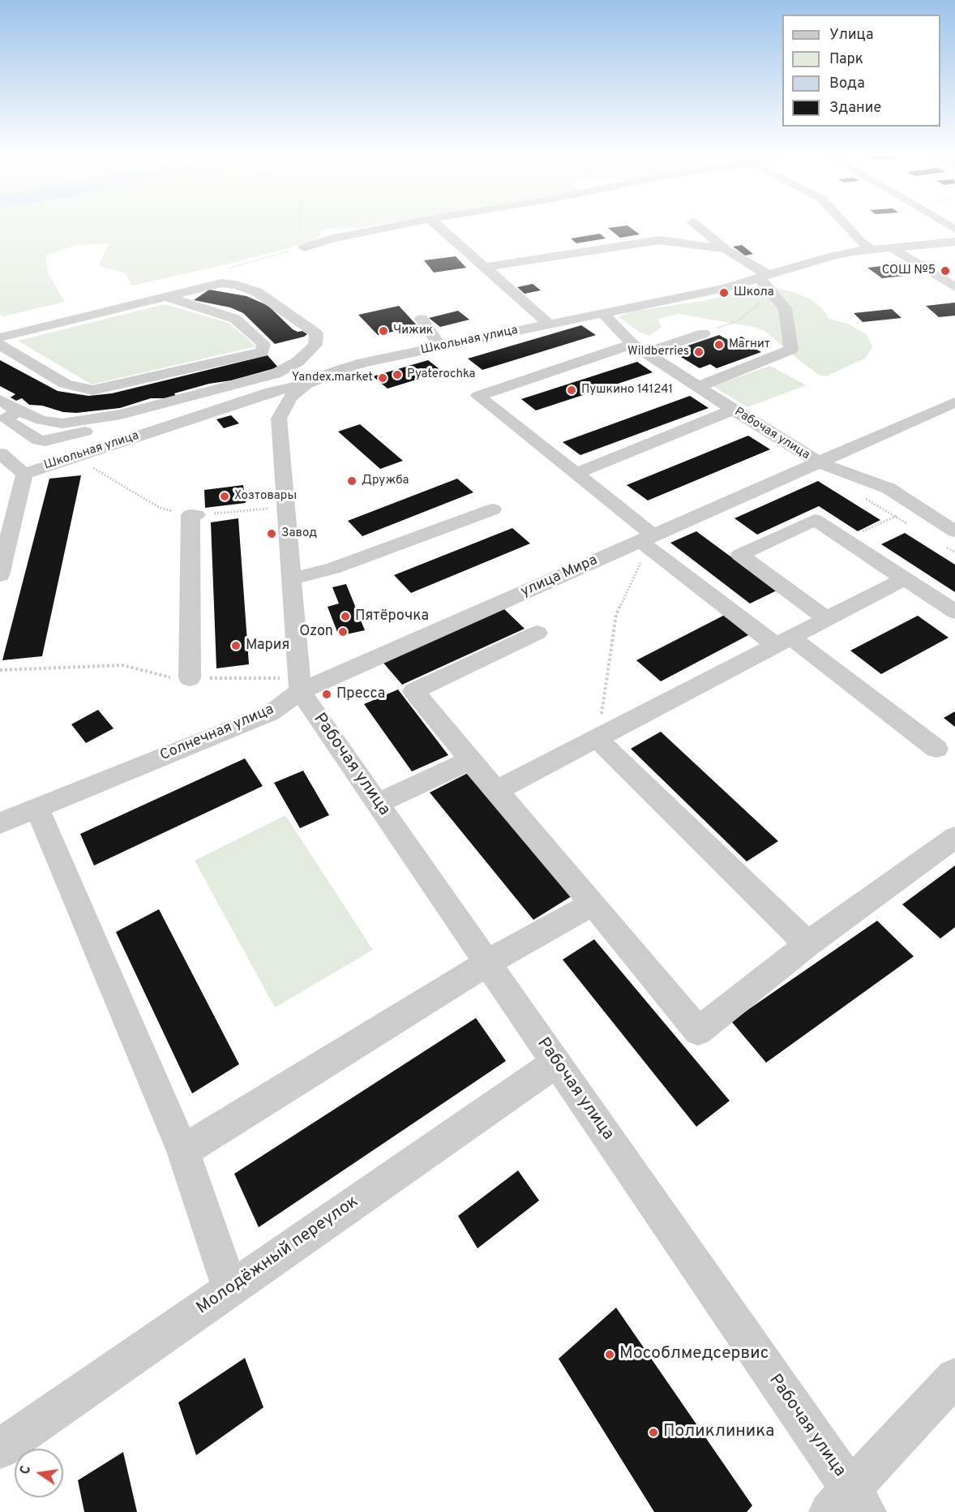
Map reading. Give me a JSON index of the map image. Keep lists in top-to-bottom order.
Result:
{
  "streets": {
    "street": [
      "Школьная улица",
      "Рабочая улица",
      "улица Мира",
      "Солнечная улица",
      "Молодёжный переулок"
    ]
  },
  "crossings": [
    ["Школьная улица", "Рабочая улица"],
    ["Рабочая улица", "улица Мира"],
    ["Рабочая улица", "Солнечная улица"],
    ["Рабочая улица", "Молодёжный переулок"],
    ["улица Мира", "Солнечная улица"]
  ],
  "places": [
    "СОШ №5",
    "Школа",
    "Чижик",
    "Магнит",
    "Wildberries",
    "Pyaterochka",
    "Yandex.market",
    "Пушкино 141241",
    "Дружба",
    "Хозтовары",
    "Завод",
    "Пятёрочка",
    "Ozon",
    "Мария",
    "Пресса",
    "Мособлмедсервис",
    "Поликлиника"
  ],
  "legend": [
    "Улица",
    "Парк",
    "Вода",
    "Здание"
  ],
  "north": "left"
}
